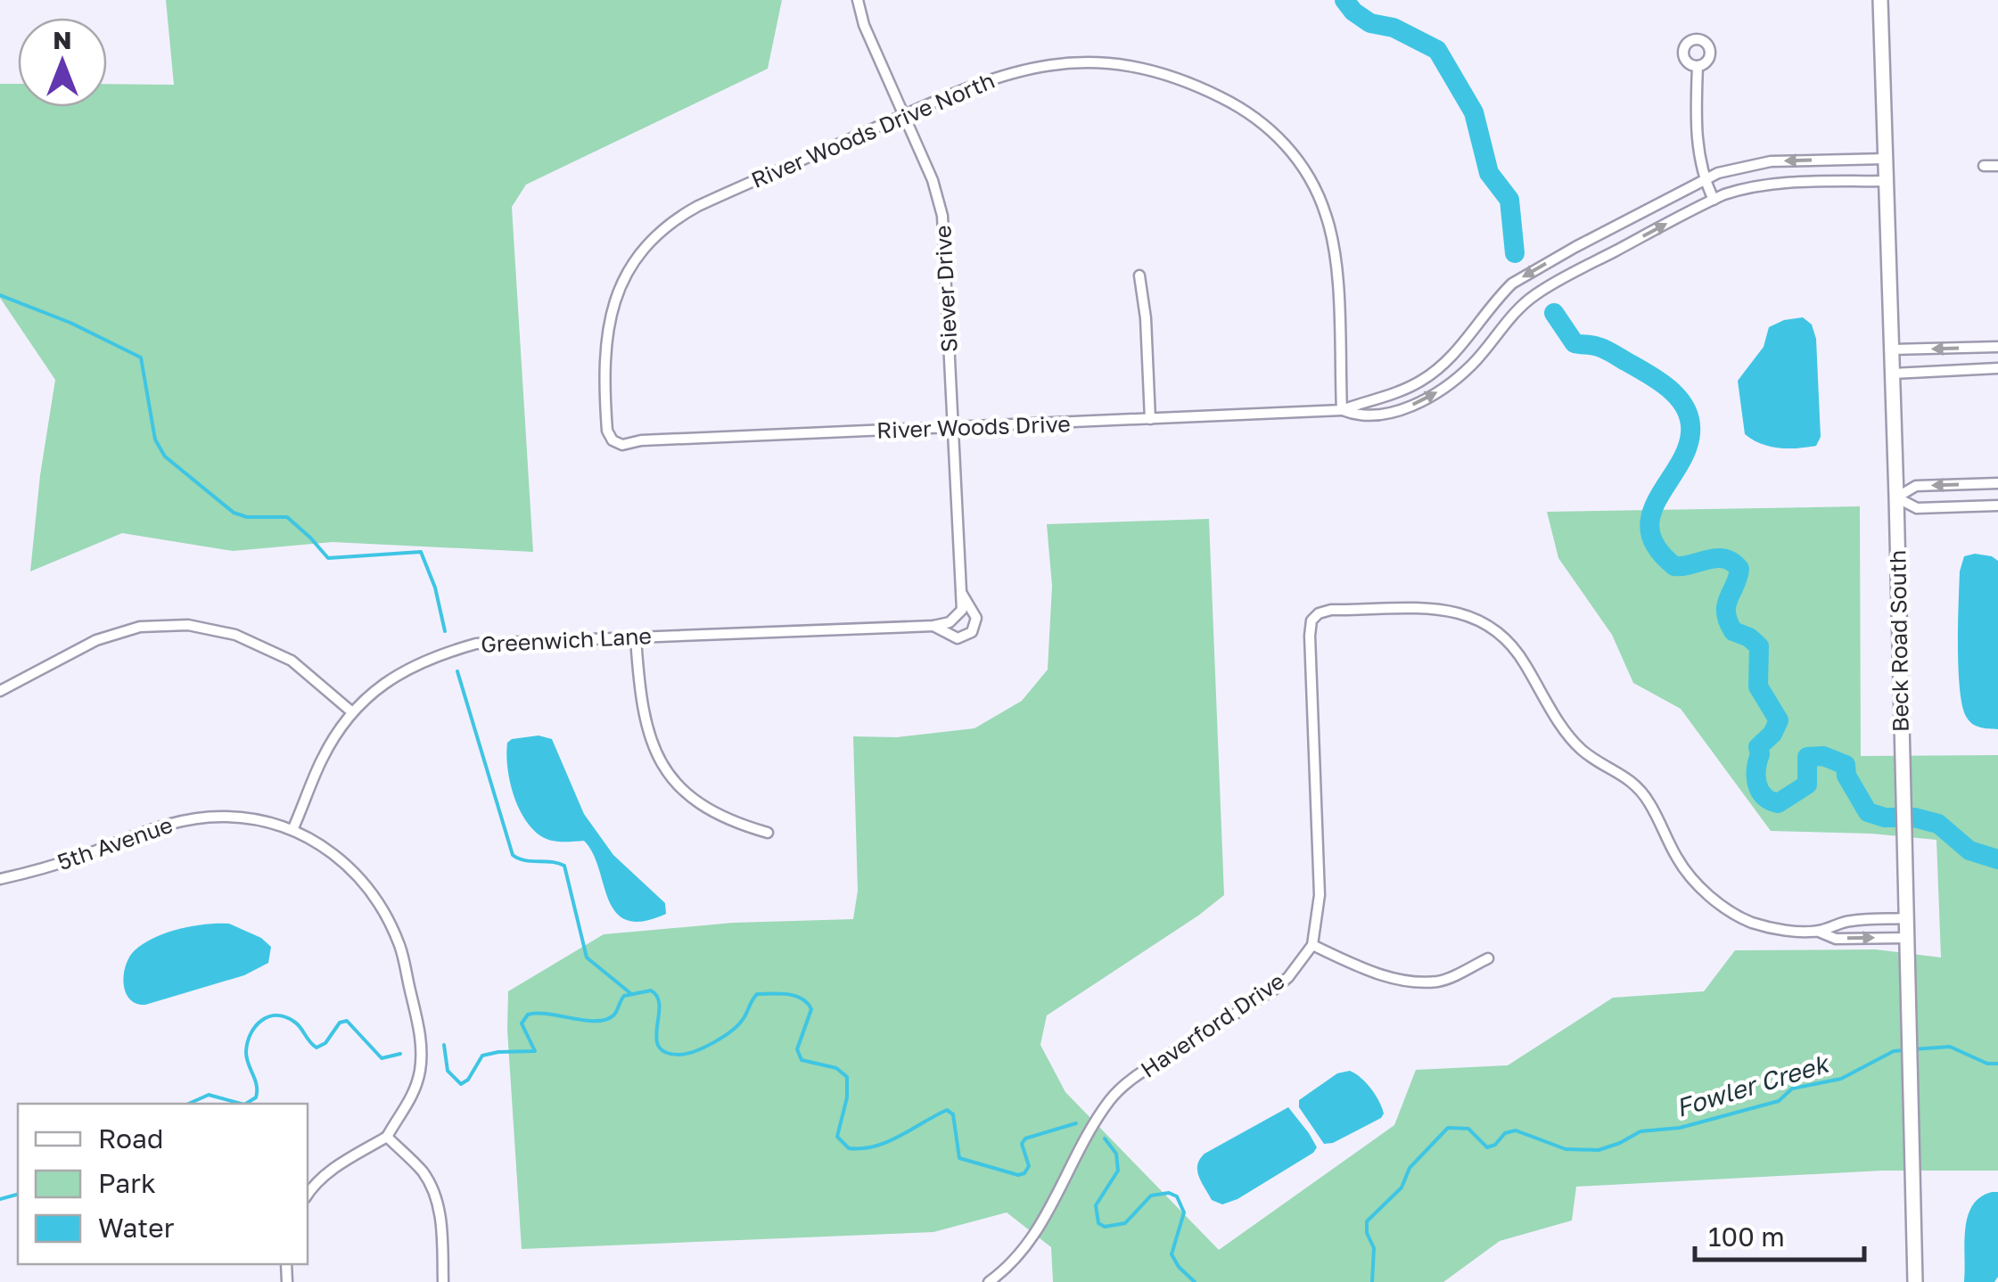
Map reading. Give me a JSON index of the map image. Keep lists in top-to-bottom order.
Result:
{
  "streets": {
    "main road": ["Beck Road South"],
    "street": [
      "River Woods Drive North",
      "Siever Drive",
      "River Woods Drive",
      "Greenwich Lane",
      "5th Avenue",
      "Haverford Drive"
    ]
  },
  "crossings": [
    ["River Woods Drive North", "Siever Drive"],
    ["River Woods Drive North", "River Woods Drive"],
    ["Siever Drive", "River Woods Drive"],
    ["Siever Drive", "Greenwich Lane"],
    ["River Woods Drive", "Beck Road South"],
    ["Greenwich Lane", "5th Avenue"]
  ],
  "water": ["Fowler Creek"],
  "legend": ["Road", "Park", "Water"],
  "scale_bar": "100 m",
  "north": "top"
}
